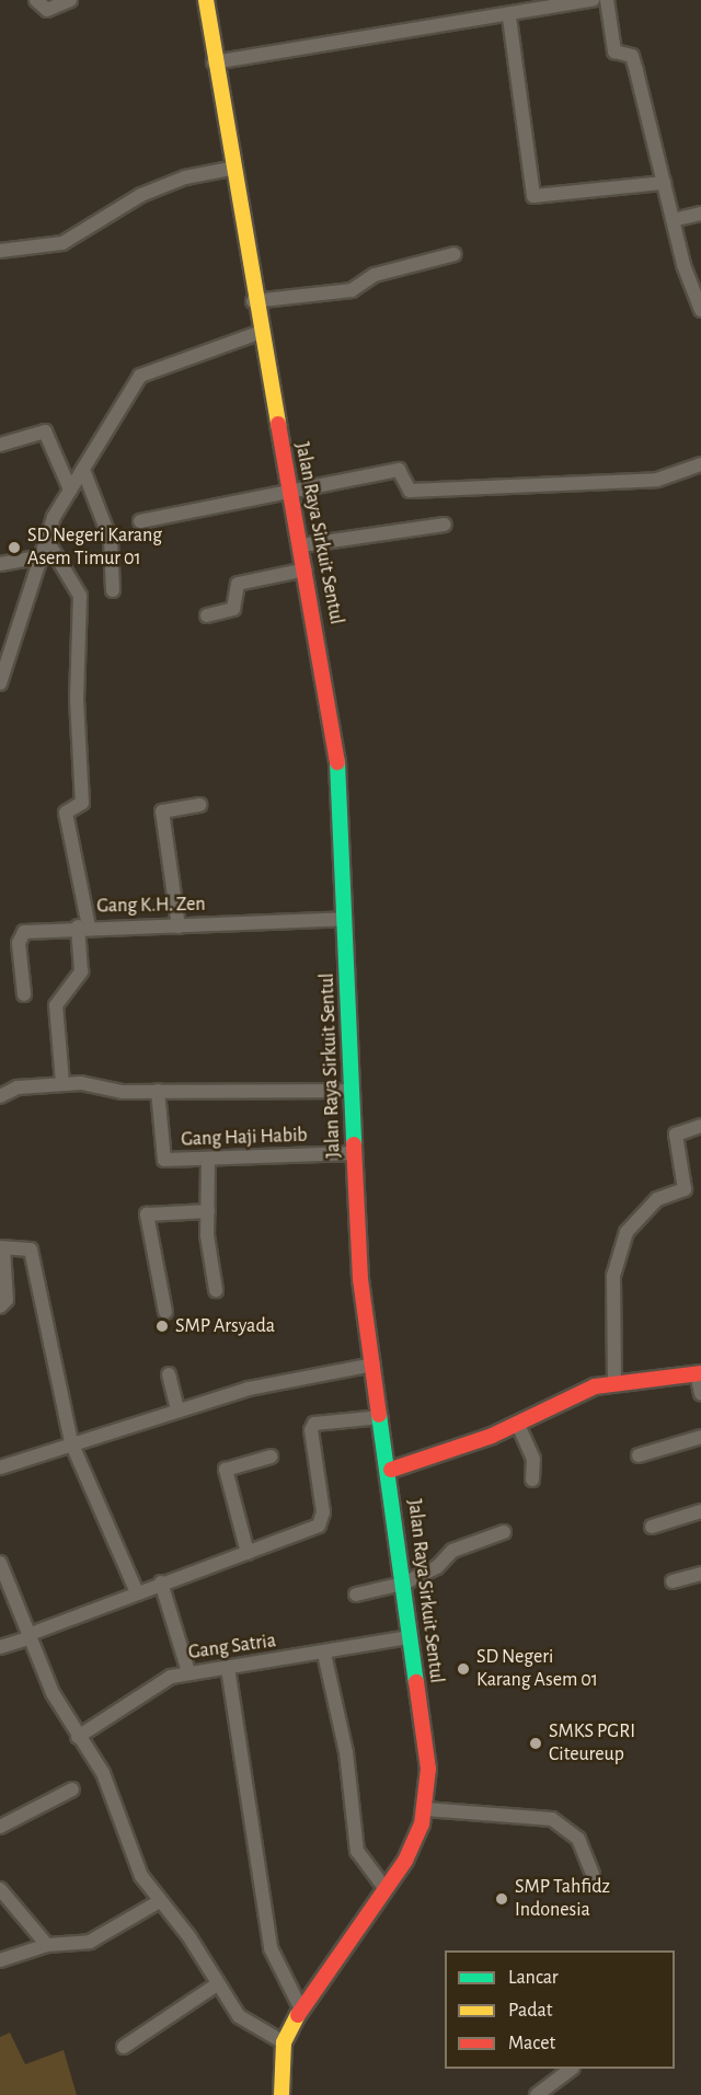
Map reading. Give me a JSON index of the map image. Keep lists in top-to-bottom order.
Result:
{
  "streets": {
    "main road": ["Jalan Raya Sirkuit Sentul"],
    "street": ["Gang K.H. Zen", "Gang Haji Habib", "Gang Satria"]
  },
  "crossings": [
    ["Jalan Raya Sirkuit Sentul", "Gang K.H. Zen"],
    ["Jalan Raya Sirkuit Sentul", "Gang Haji Habib"],
    ["Jalan Raya Sirkuit Sentul", "Gang Satria"]
  ],
  "places": [
    "SD Negeri Karang Asem Timur 01",
    "SMP Arsyada",
    "SD Negeri Karang Asem 01",
    "SMKS PGRI Citeureup",
    "SMP Tahfidz Indonesia"
  ],
  "legend": ["Lancar", "Padat", "Macet"]
}
